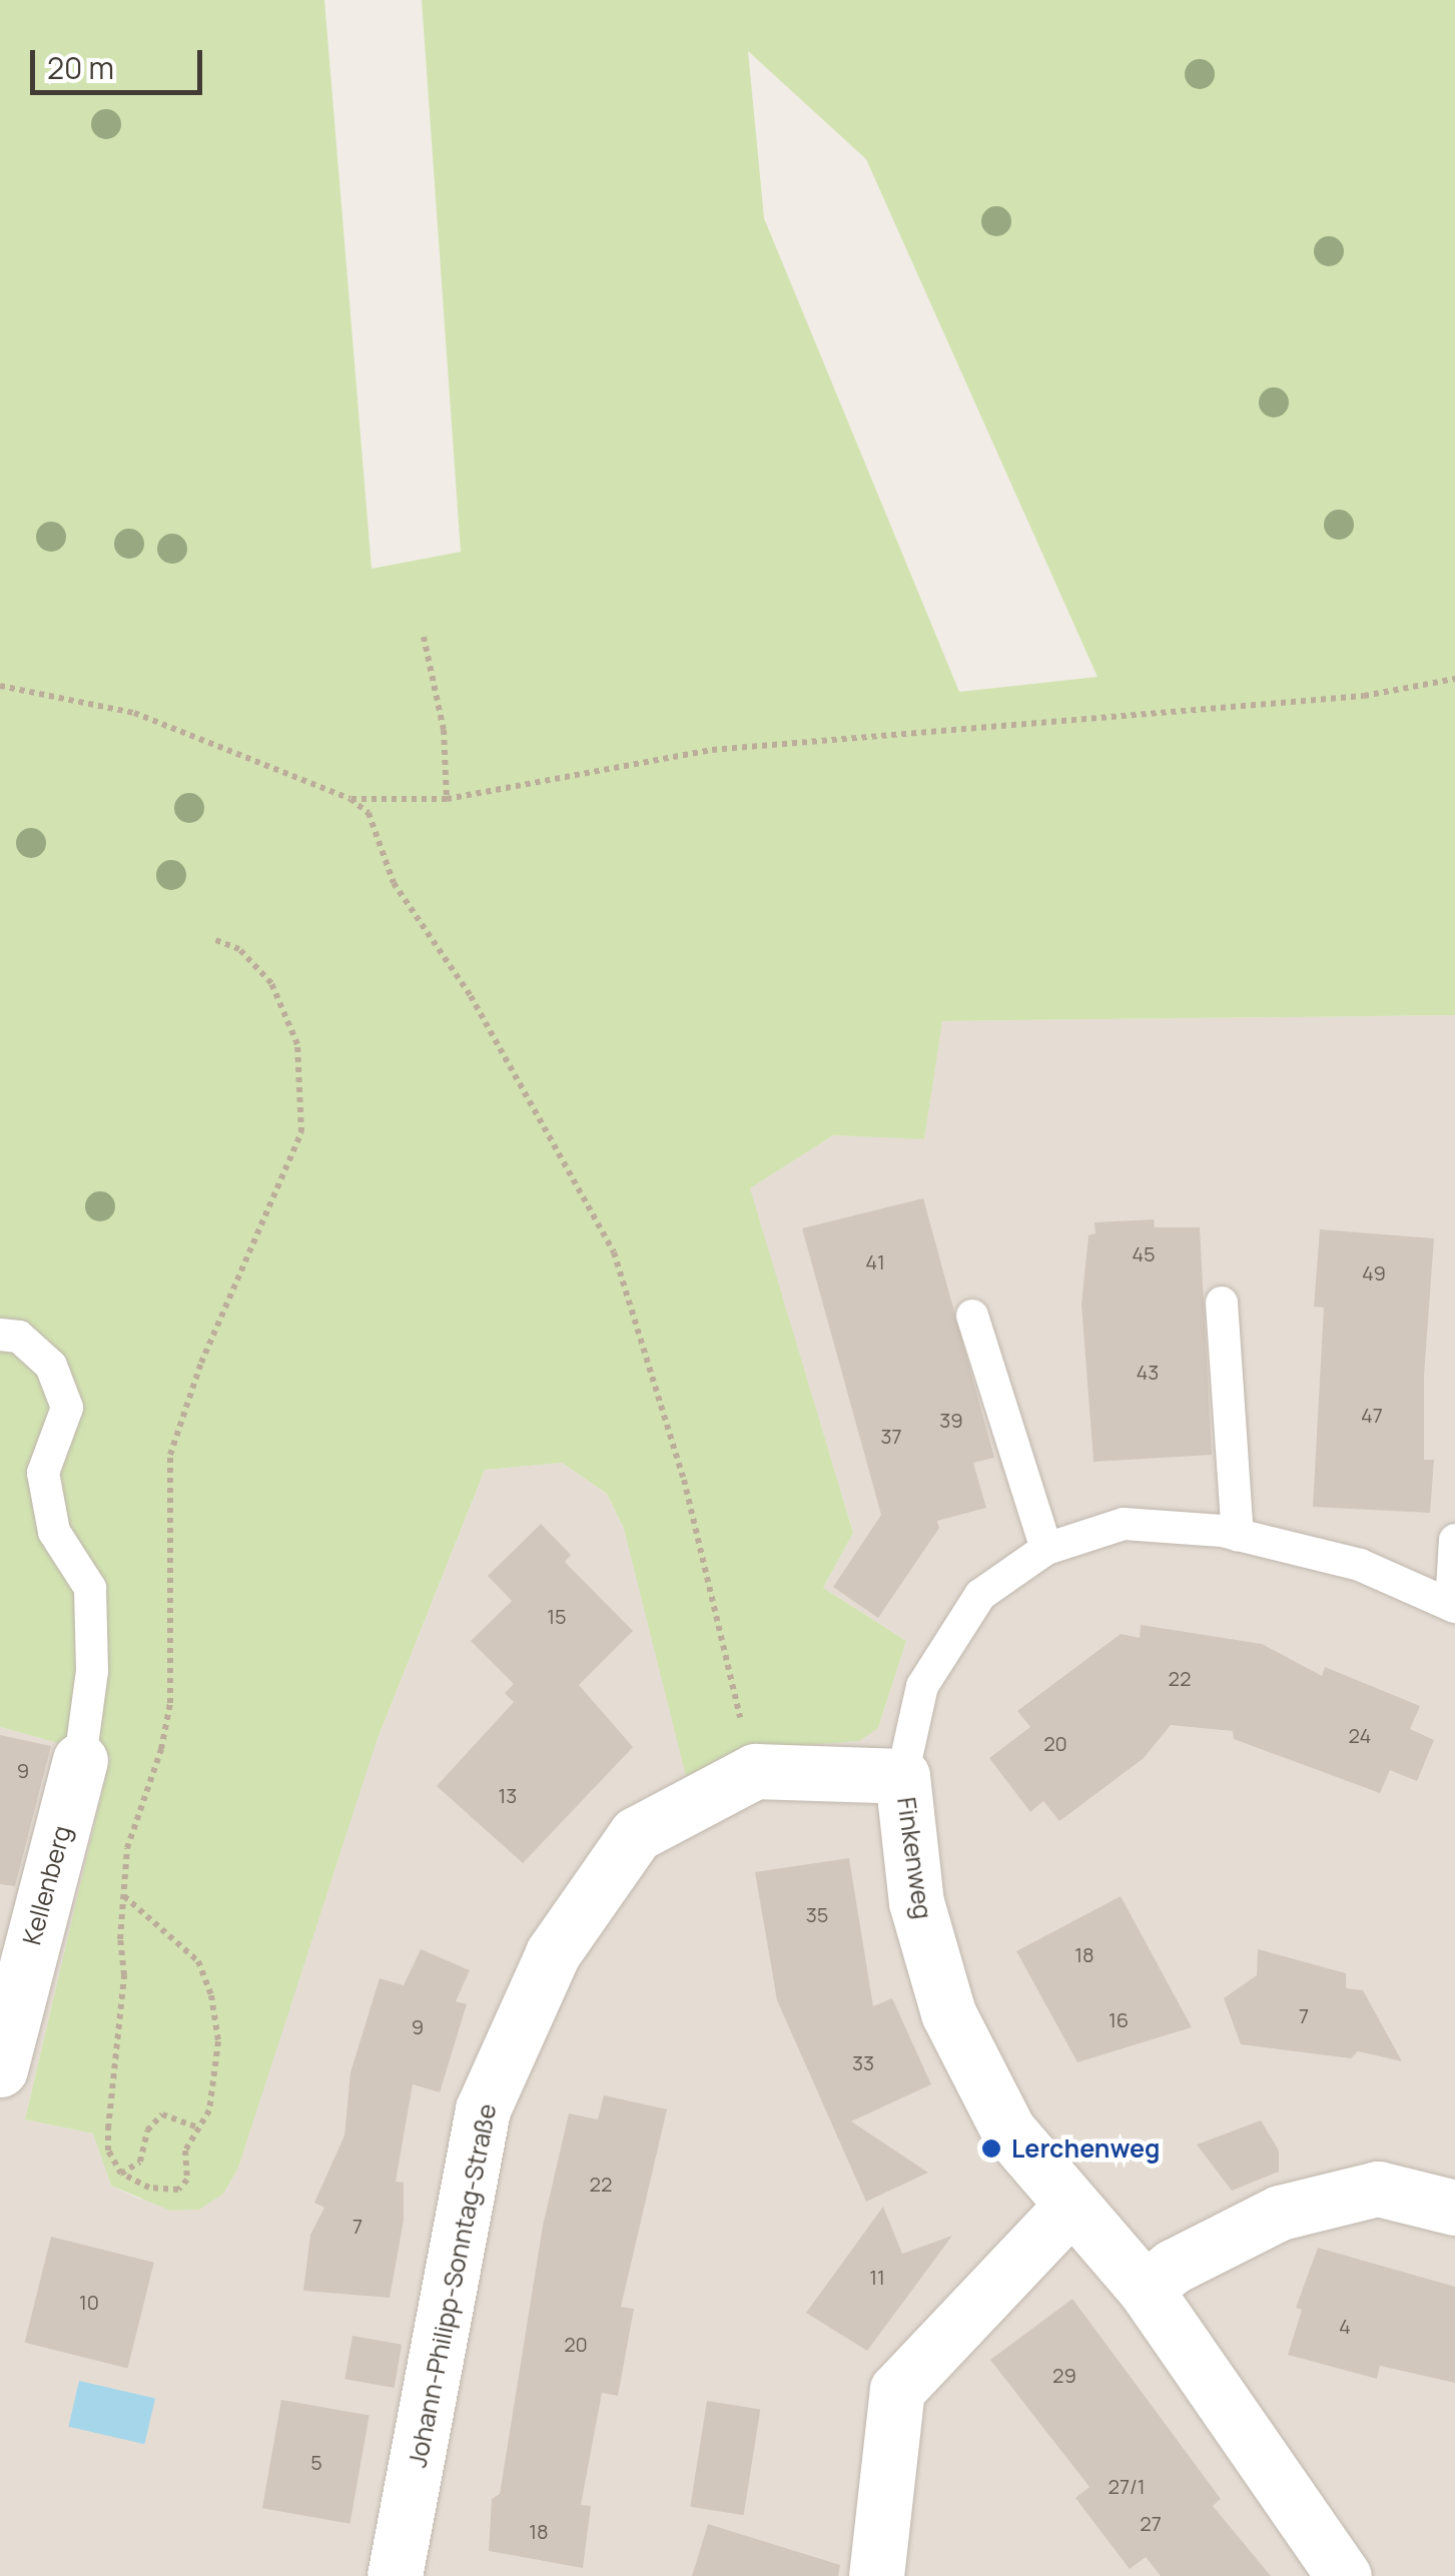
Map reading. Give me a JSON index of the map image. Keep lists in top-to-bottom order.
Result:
{
  "streets": {
    "street": ["Finkenweg", "Kellenberg", "Johann-Philipp-Sonntag-Straße"]
  },
  "crossings": [
    ["Finkenweg", "Johann-Philipp-Sonntag-Straße"]
  ],
  "places": ["Lerchenweg"],
  "house_numbers": [
    "45",
    "41",
    "49",
    "43",
    "47",
    "39",
    "37",
    "15",
    "22",
    "24",
    "20",
    "9",
    "13",
    "35",
    "18",
    "7",
    "16",
    "9",
    "33",
    "22",
    "7",
    "11",
    "10",
    "4",
    "20",
    "29",
    "5",
    "27/1",
    "27",
    "18"
  ],
  "scale_bar": "20 m"
}
